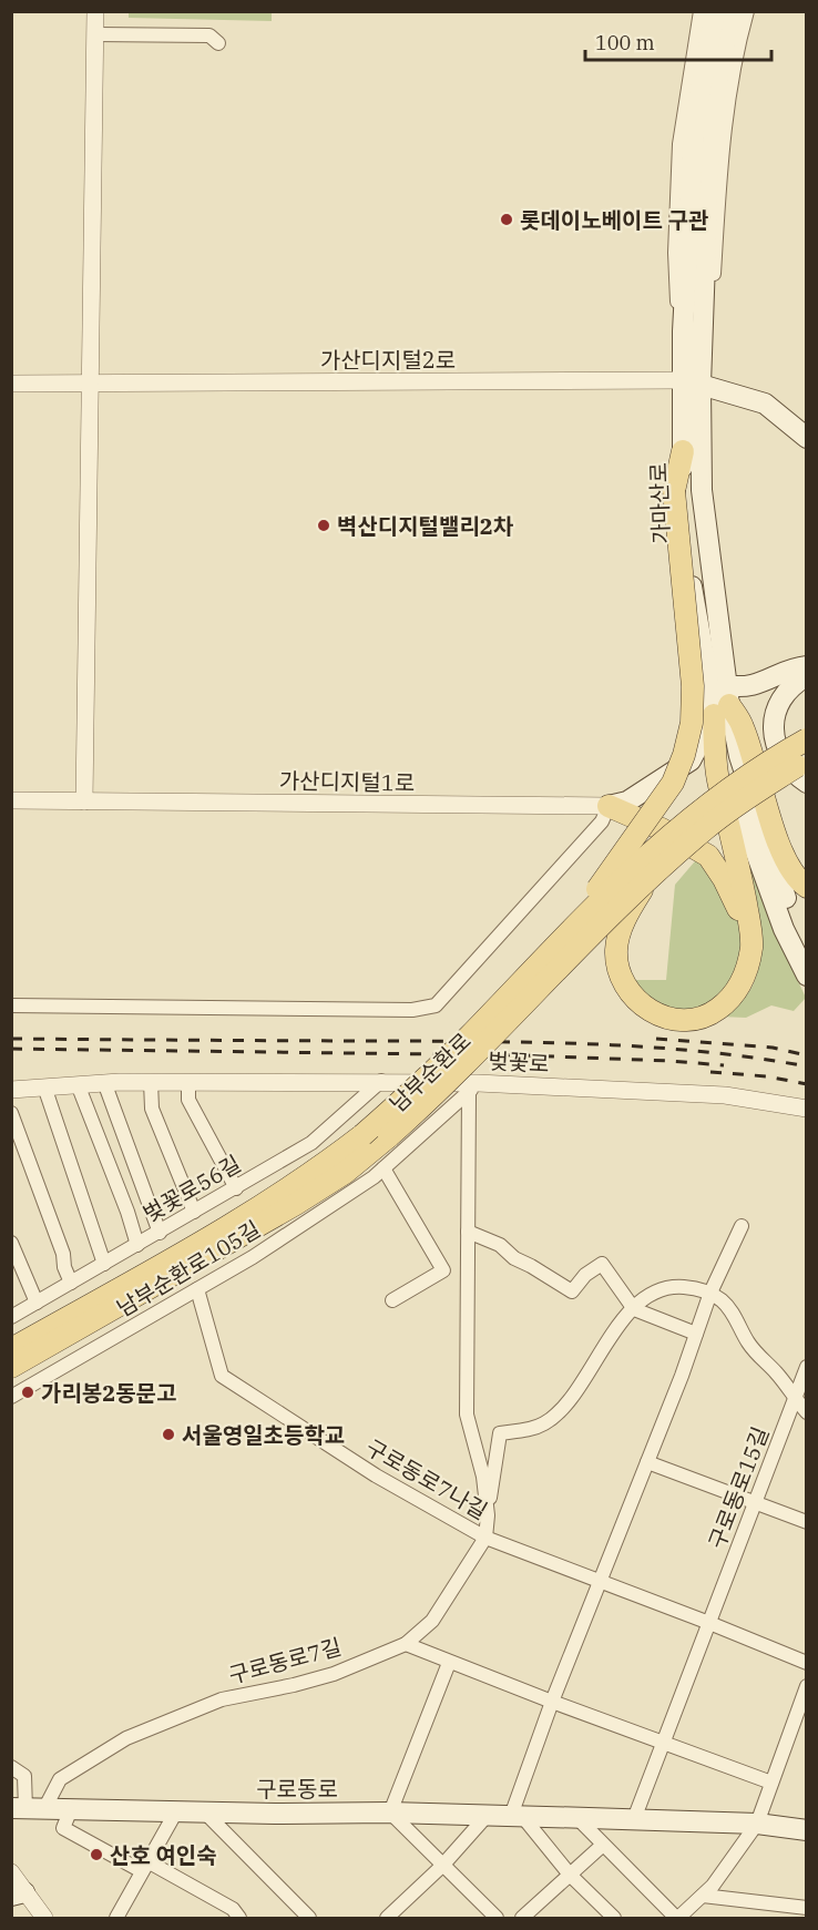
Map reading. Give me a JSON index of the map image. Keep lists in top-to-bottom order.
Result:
{
  "streets": {
    "main road": ["가마산로", "남부순환로", "구로동로"],
    "street": [
      "가산디지털2로",
      "가산디지털1로",
      "벚꽃로",
      "벚꽃로56길",
      "남부순환로105길",
      "구로동로7나길",
      "구로동로15길",
      "구로동로7길"
    ]
  },
  "crossings": [
    ["가산디지털2로", "가마산로"],
    ["벚꽃로", "벚꽃로56길"],
    ["벚꽃로", "남부순환로105길"],
    ["벚꽃로", "구로동로7길"],
    ["남부순환로105길", "구로동로7나길"],
    ["남부순환로105길", "구로동로7길"],
    ["구로동로7나길", "구로동로7길"],
    ["구로동로15길", "구로동로"],
    ["구로동로7길", "구로동로"]
  ],
  "places": [
    "롯데이노베이트 구관",
    "벽산디지털밸리2차",
    "가리봉2동문고",
    "서울영일초등학교",
    "산호 여인숙"
  ],
  "scale_bar": "100 m"
}
